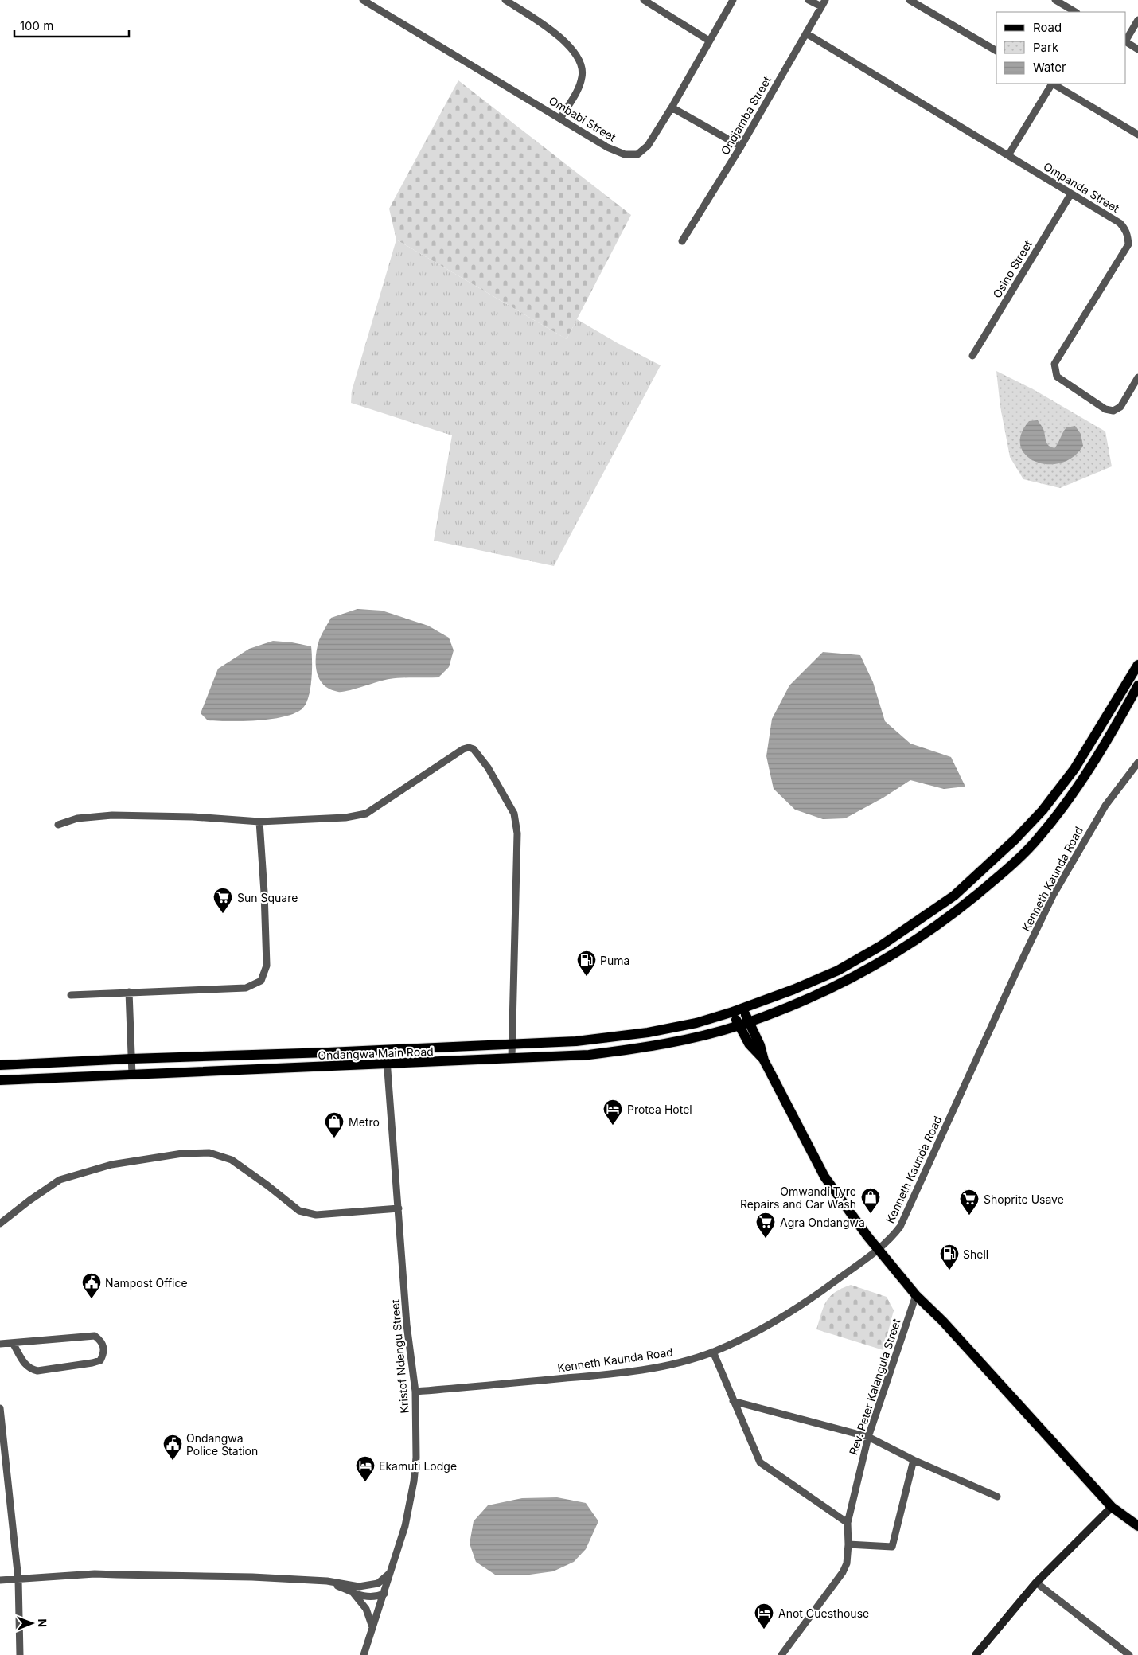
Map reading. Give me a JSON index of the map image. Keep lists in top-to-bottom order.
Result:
{
  "streets": {
    "main road": ["Ondangwa Main Road"],
    "street": [
      "Ondjamba Street",
      "Ombabi Street",
      "Ompanda Street",
      "Osino Street",
      "Kenneth Kaunda Road",
      "Kristof Ndengu Street",
      "Rev. Peter Kalangula Street"
    ]
  },
  "crossings": [
    ["Ondjamba Street", "Ompanda Street"],
    ["Ompanda Street", "Osino Street"],
    ["Kenneth Kaunda Road", "Kristof Ndengu Street"],
    ["Ondangwa Main Road", "Kristof Ndengu Street"]
  ],
  "places": {
    "supermarket": ["Sun Square", "Shoprite Usave", "Agra Ondangwa"],
    "fuel station": ["Puma", "Shell"],
    "hotel": ["Protea Hotel", "Ekamuti Lodge", "Anot Guesthouse"],
    "shop": ["Metro", "Omwandi Tyre Repairs and Car Wash"],
    "public building": ["Nampost Office", "Ondangwa Police Station"]
  },
  "legend": ["Road", "Park", "Water"],
  "scale_bar": "100 m",
  "north": "right"
}
